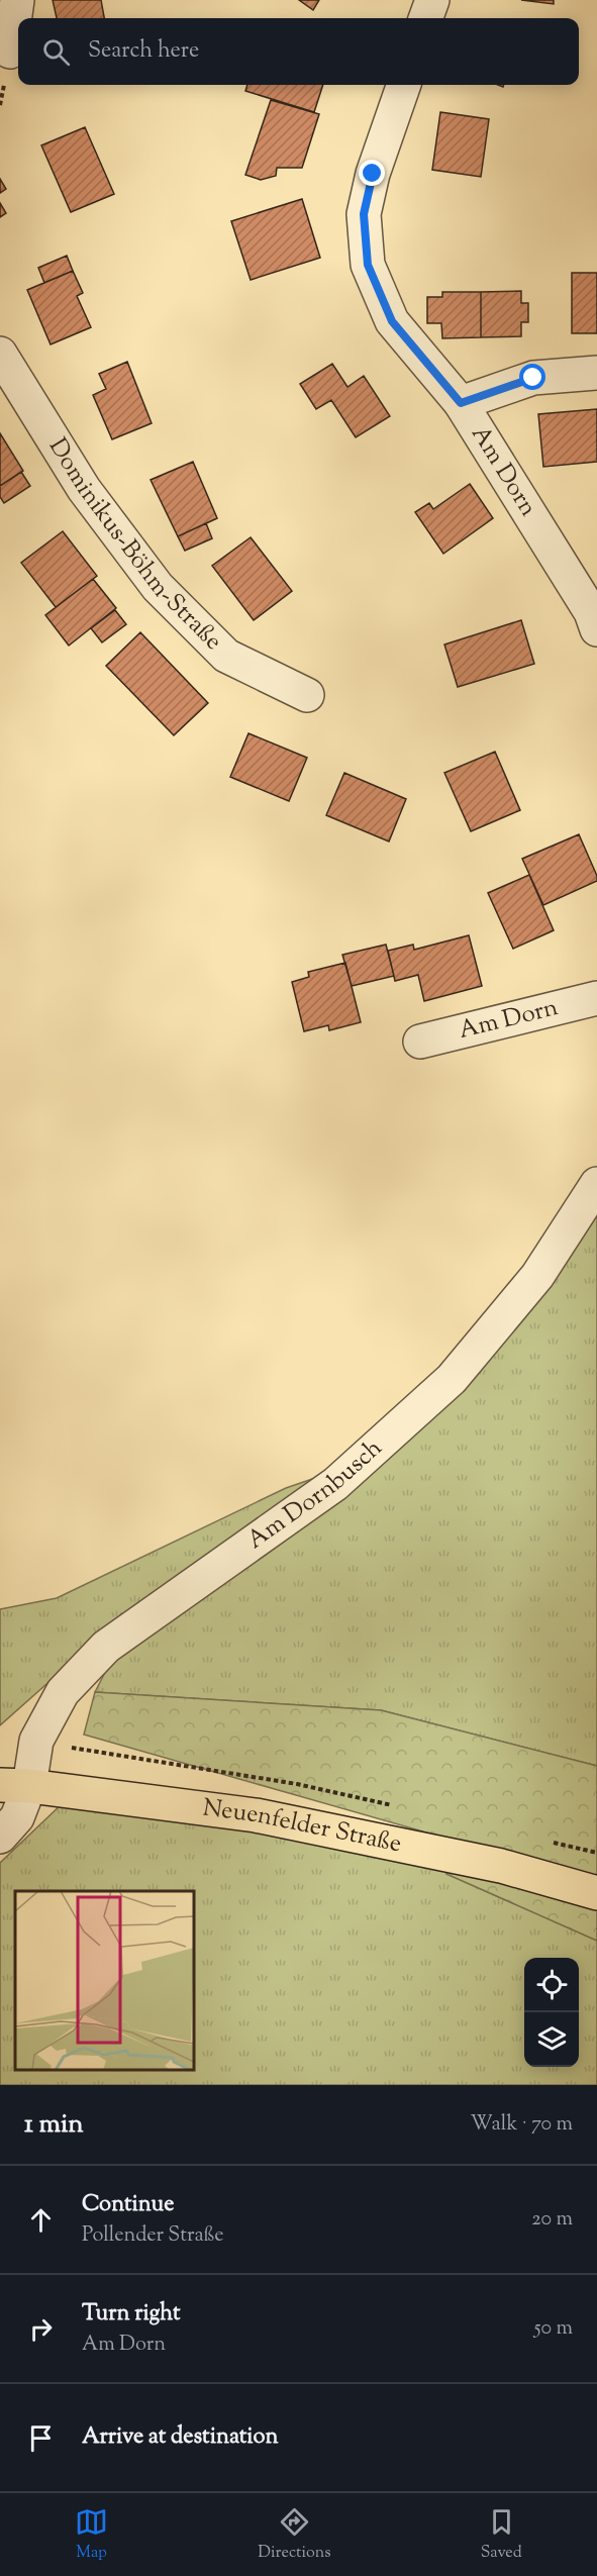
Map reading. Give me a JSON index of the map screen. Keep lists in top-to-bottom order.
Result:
{
  "streets": {
    "main road": ["Neuenfelder Straße"],
    "street": ["Am Dorn", "Dominikus-Böhm-Straße", "Am Dornbusch"]
  },
  "crossings": [
    ["Am Dornbusch", "Neuenfelder Straße"]
  ],
  "page": {
    "search": "Search here",
    "heading": ["1 min", "Walk · 70 m"],
    "list": [
      ["Continue", "Pollender Straße", "20 m"],
      ["Turn right", "Am Dorn", "50 m"],
      "Arrive at destination"
    ],
    "nav": ["Map", "Directions", "Saved"]
  }
}
